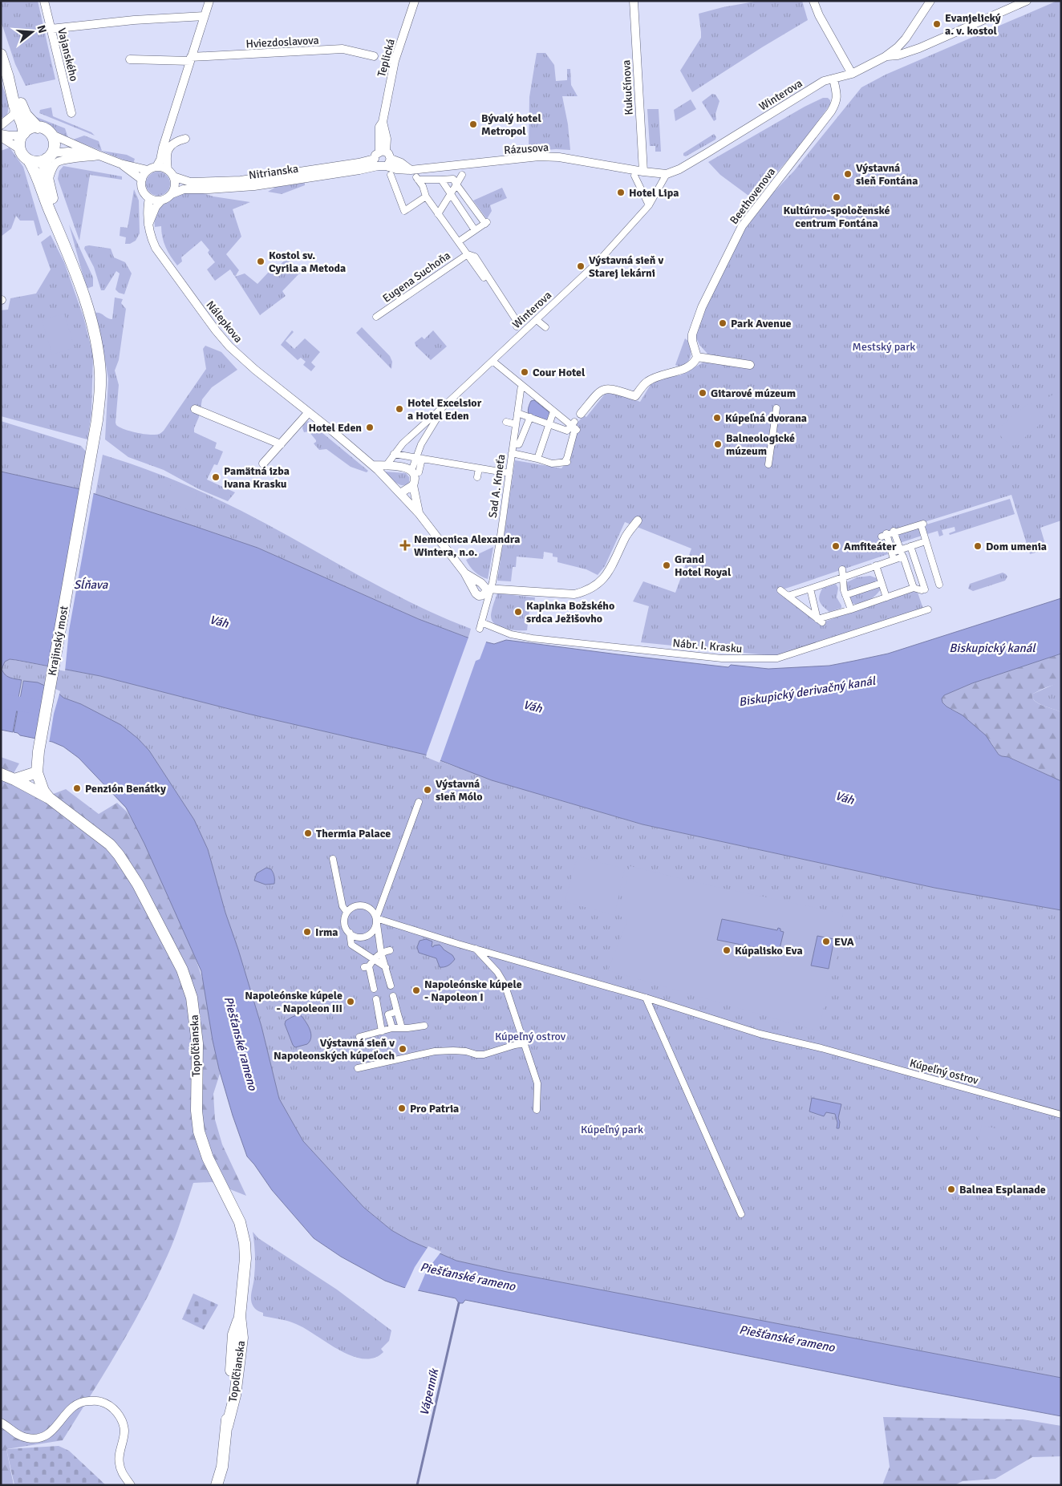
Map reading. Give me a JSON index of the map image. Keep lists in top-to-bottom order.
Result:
{
  "streets": {
    "main road": ["Krajinský most", "Topoľčianska"],
    "street": [
      "Hviezdoslavova",
      "Vajanského",
      "Teplická",
      "Kukučínova",
      "Winterova",
      "Rázusova",
      "Nitrianska",
      "Beethovenova",
      "Eugena Suchoňa",
      "Nálepkova",
      "Sad A. Kmeťa",
      "Nábr. I. Krasku",
      "Kúpeľný ostrov"
    ]
  },
  "crossings": [
    ["Kukučínova", "Rázusova"],
    ["Winterova", "Beethovenova"],
    ["Rázusova", "Nitrianska"],
    ["Nitrianska", "Nálepkova"],
    ["Sad A. Kmeťa", "Nábr. I. Krasku"],
    ["Krajinský most", "Topoľčianska"]
  ],
  "water": [
    "Sĺňava",
    "Váh",
    "Biskupický kanál",
    "Biskupický derivačný kanál",
    "Piešťanské rameno",
    "Vápenník"
  ],
  "parks": ["Mestský park", "Kúpeľný ostrov", "Kúpeľný park"],
  "places": {
    "other": [
      "Evanjelický a. v. kostol",
      "Bývalý hotel Metropol",
      "Výstavná sieň Fontána",
      "Hotel Lipa",
      "Kultúrno-spoločenské centrum Fontána",
      "Kostol sv. Cyrila a Metoda",
      "Výstavná sieň v Starej lekárni",
      "Park Avenue",
      "Cour Hotel",
      "Gitarové múzeum",
      "Hotel Excelsior a Hotel Eden",
      "Kúpeľná dvorana",
      "Hotel Eden",
      "Balneologické múzeum",
      "Pamätná izba Ivana Krasku",
      "Amfiteáter",
      "Dom umenia",
      "Grand Hotel Royal",
      "Kaplnka Božského srdca Ježišovho",
      "Penzión Benátky",
      "Výstavná sieň Mólo",
      "Thermia Palace",
      "Irma",
      "EVA",
      "Kúpalisko Eva",
      "Napoleónske kúpele - Napoleon I",
      "Napoleónske kúpele - Napoleon III",
      "Výstavná sieň v Napoleonských kúpeľoch",
      "Pro Patria",
      "Balnea Esplanade"
    ],
    "health": ["Nemocnica Alexandra Wintera, n.o."]
  },
  "north": "right"
}
